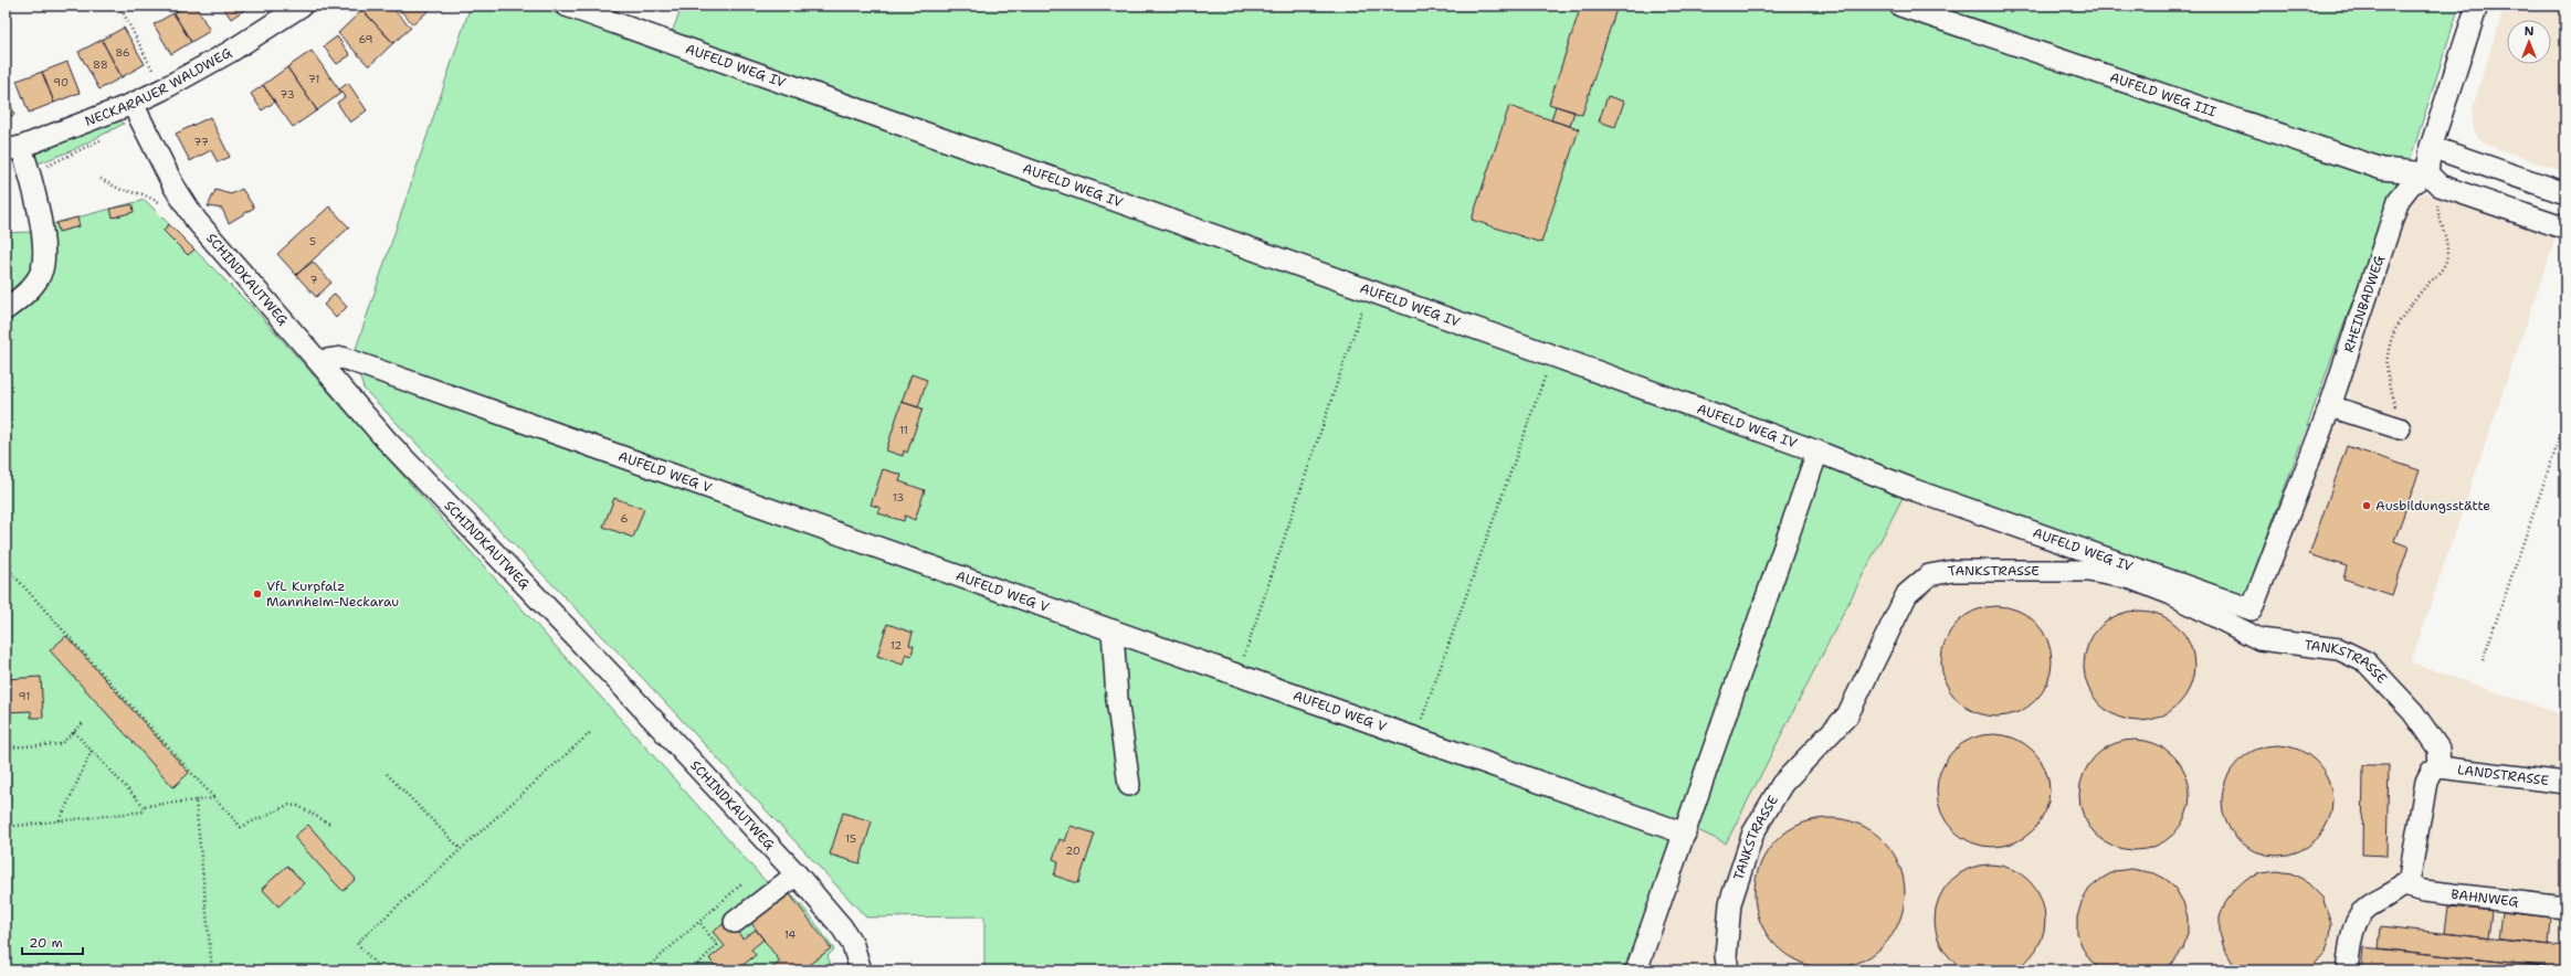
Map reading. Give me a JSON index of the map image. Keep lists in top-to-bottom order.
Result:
{
  "streets": {
    "street": [
      "AUFELD WEG IV",
      "NECKARAUER WALDWEG",
      "AUFELD WEG III",
      "SCHINDKAUTWEG",
      "RHEINBADWEG",
      "AUFELD WEG V",
      "TANKSTRASSE",
      "LANDSTRASSE",
      "BAHNWEG"
    ]
  },
  "crossings": [
    ["AUFELD WEG IV", "RHEINBADWEG"],
    ["NECKARAUER WALDWEG", "SCHINDKAUTWEG"],
    ["AUFELD WEG III", "RHEINBADWEG"],
    ["SCHINDKAUTWEG", "AUFELD WEG V"],
    ["TANKSTRASSE", "LANDSTRASSE"]
  ],
  "places": ["Ausbildungsstätte", "VfL Kurpfalz Mannheim-Neckarau"],
  "house_numbers": [
    "69",
    "86",
    "88",
    "71",
    "90",
    "73",
    "77",
    "5",
    "7",
    "11",
    "13",
    "6",
    "12",
    "91",
    "15",
    "20",
    "14"
  ],
  "scale_bar": "20 m",
  "north": "top"
}
